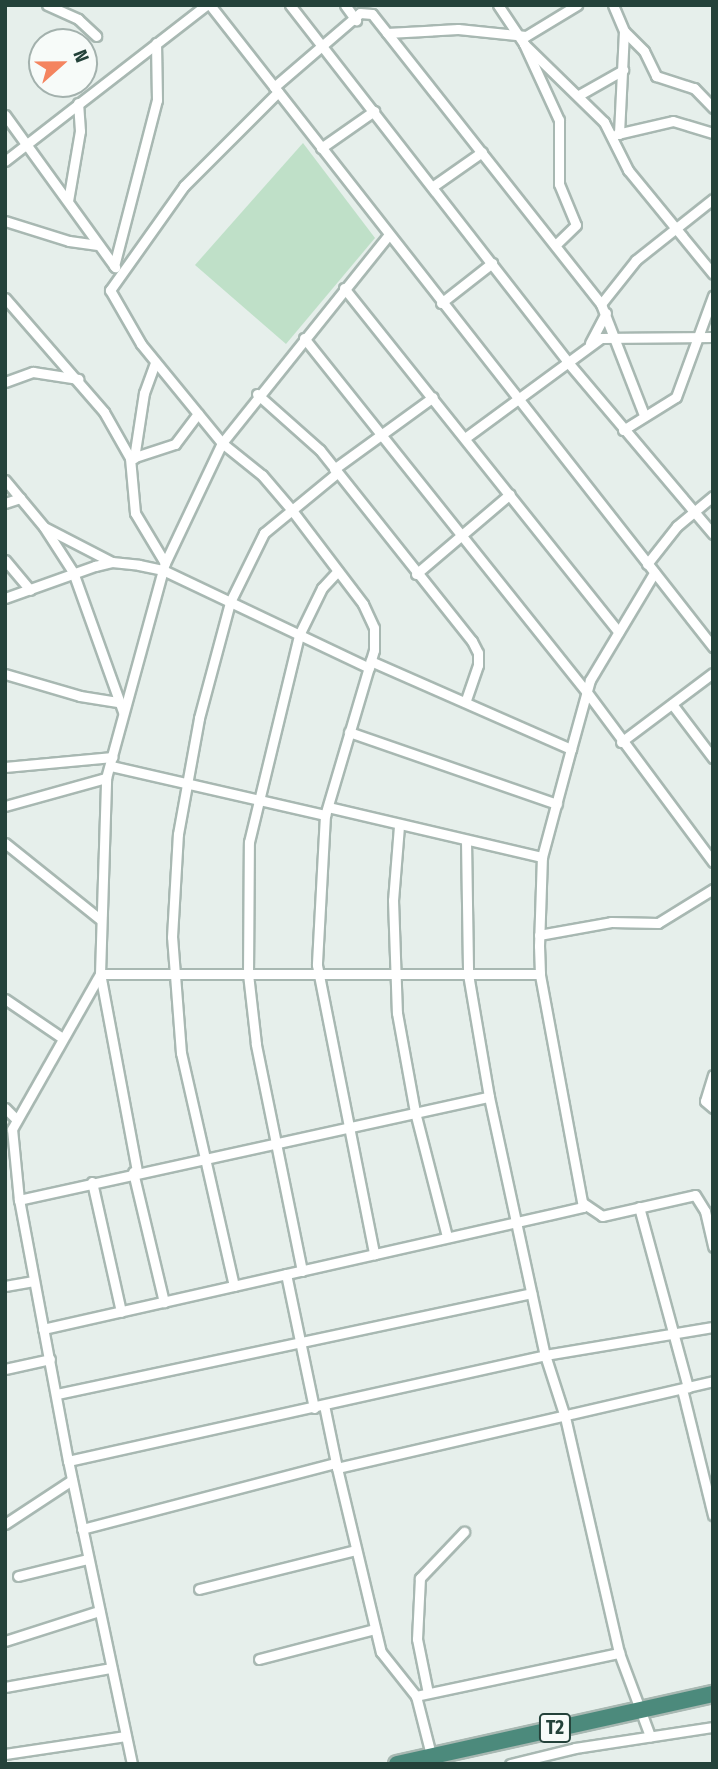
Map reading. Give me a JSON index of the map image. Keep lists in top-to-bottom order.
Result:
{
  "streets": {
    "highway": ["T2"]
  },
  "north": "right"
}
